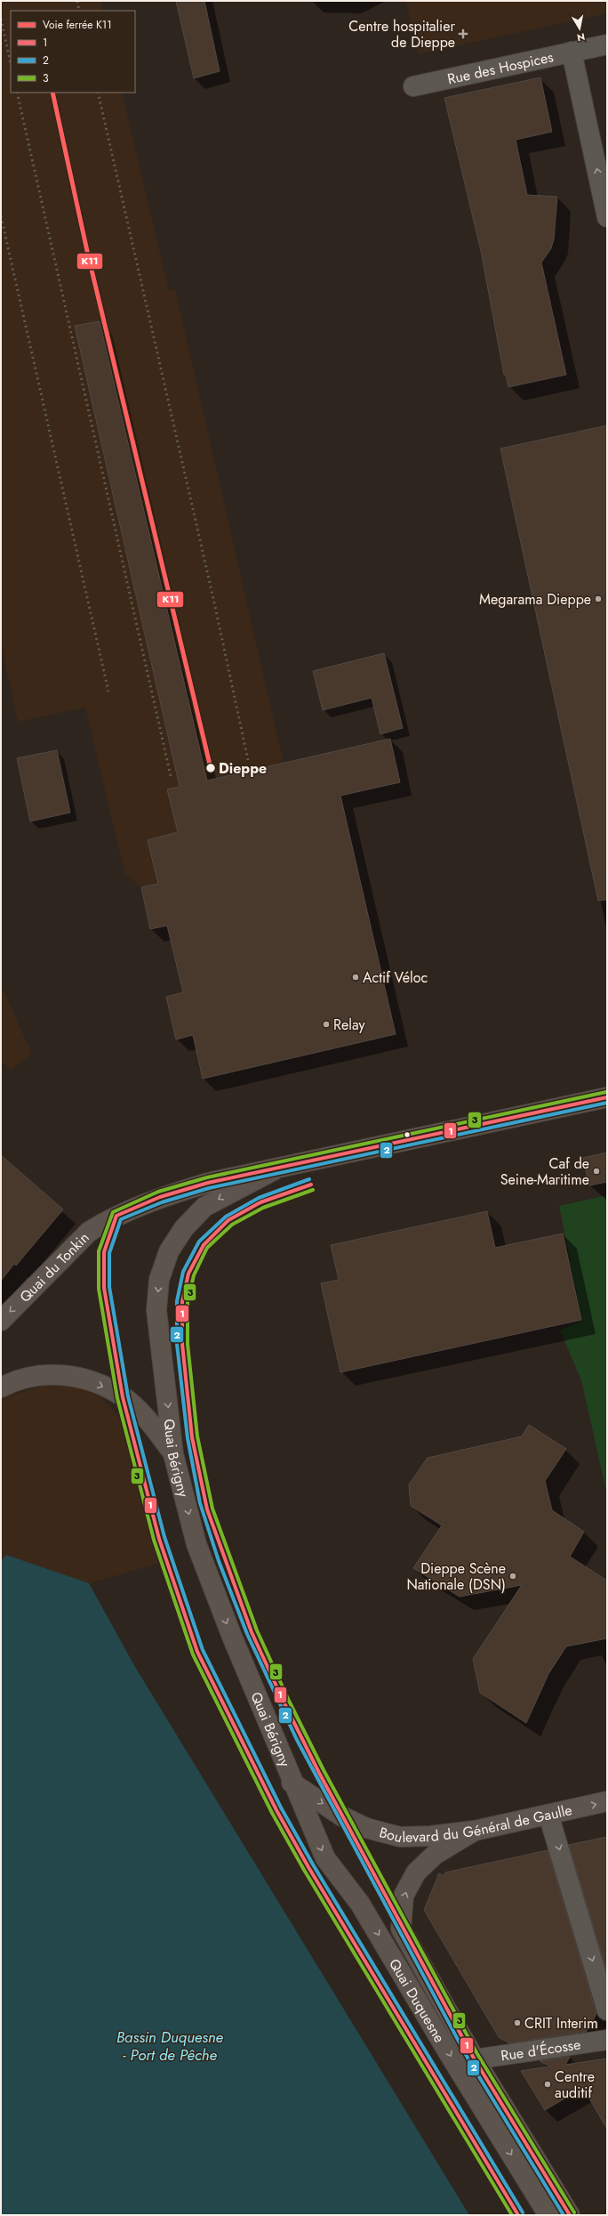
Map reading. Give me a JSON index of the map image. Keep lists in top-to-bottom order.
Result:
{
  "streets": {
    "main road": [
      "Quai du Tonkin",
      "Quai Bérigny",
      "Boulevard du Général de Gaulle",
      "Quai Duquesne"
    ],
    "street": ["Rue des Hospices", "Rue d'Écosse"]
  },
  "crossings": [
    ["Quai du Tonkin", "Quai Bérigny"],
    ["Quai Bérigny", "Boulevard du Général de Gaulle"],
    ["Quai Bérigny", "Quai Duquesne"],
    ["Boulevard du Général de Gaulle", "Quai Duquesne"],
    ["Quai Duquesne", "Rue d'Écosse"]
  ],
  "one_way": ["Quai du Tonkin", "Quai Bérigny", "Boulevard du Général de Gaulle"],
  "water": ["Bassin Duquesne - Port de Pêche"],
  "places": {
    "health": ["Centre hospitalier de Dieppe"],
    "other": [
      "Megarama Dieppe",
      "Dieppe",
      "Actif Véloc",
      "Relay",
      "Caf de Seine-Maritime",
      "Dieppe Scène Nationale (DSN)",
      "CRIT Interim",
      "Centre auditif"
    ]
  },
  "lines": [
    "rail line K11",
    "transit line 3",
    "transit line 1",
    "transit line 2"
  ],
  "legend": [
    "Voie ferrée K11",
    "1",
    "2",
    "3"
  ],
  "north": "bottom"
}
